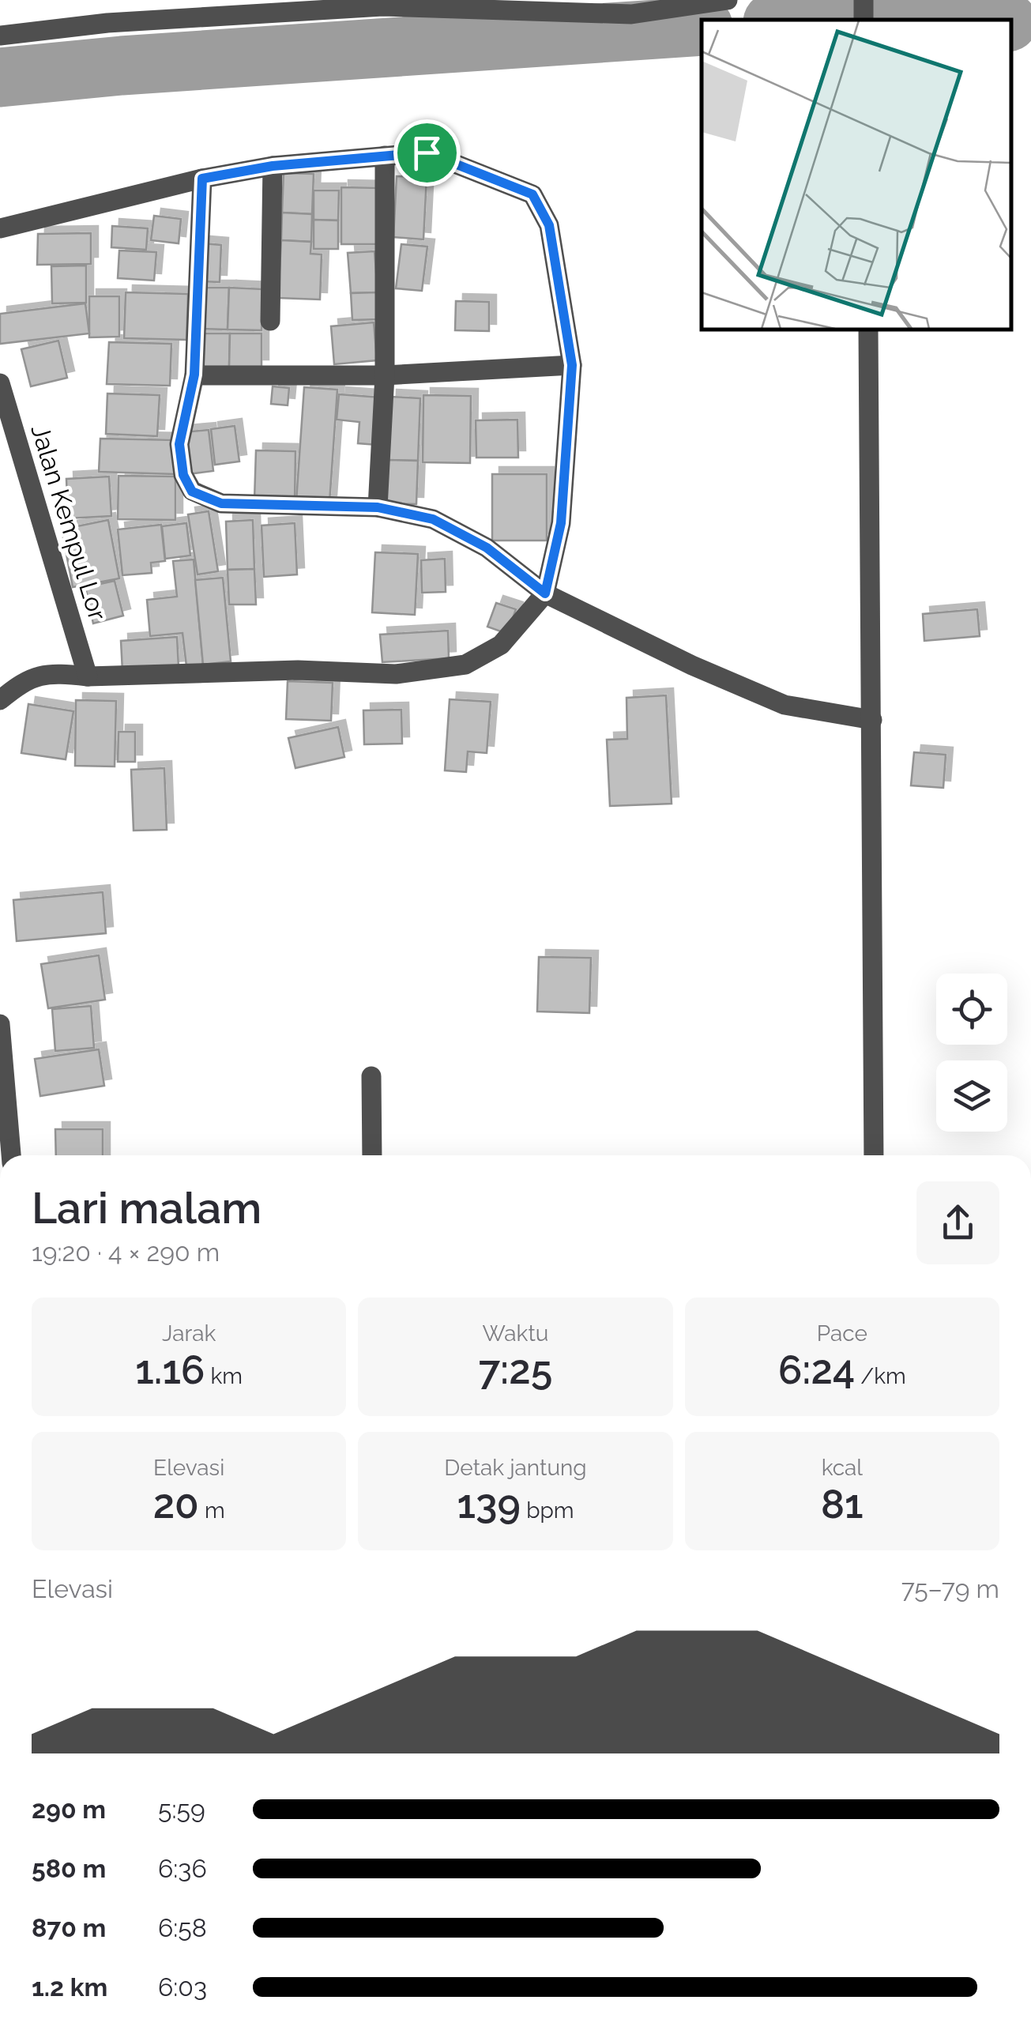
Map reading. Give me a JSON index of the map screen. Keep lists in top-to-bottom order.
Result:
{
  "streets": {
    "street": ["Jalan Kempul Lor"]
  },
  "page": {
    "heading": ["Lari malam", "19:20 · 4 × 290 m"],
    "stats": [
      ["Jarak", "1.16 km"],
      ["Waktu", "7:25"],
      ["Pace", "6:24 /km"],
      ["Elevasi", "20 m"],
      ["Detak jantung", "139 bpm"],
      ["kcal", "81"]
    ],
    "chart": ["Elevasi", "75–79 m"],
    "list": [
      {
        "name": "290 m",
        "note": "5:59"
      },
      {
        "name": "580 m",
        "note": "6:36"
      },
      {
        "name": "870 m",
        "note": "6:58"
      },
      {
        "name": "1.2 km",
        "note": "6:03"
      }
    ]
  }
}
